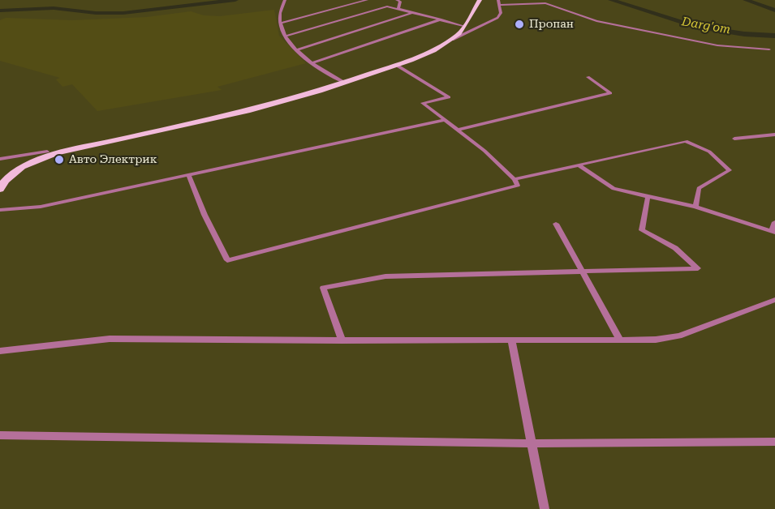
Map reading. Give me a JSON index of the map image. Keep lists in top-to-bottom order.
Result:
{
  "water": ["Darg'om"],
  "places": ["Пропан", "Авто Электрик"]
}
